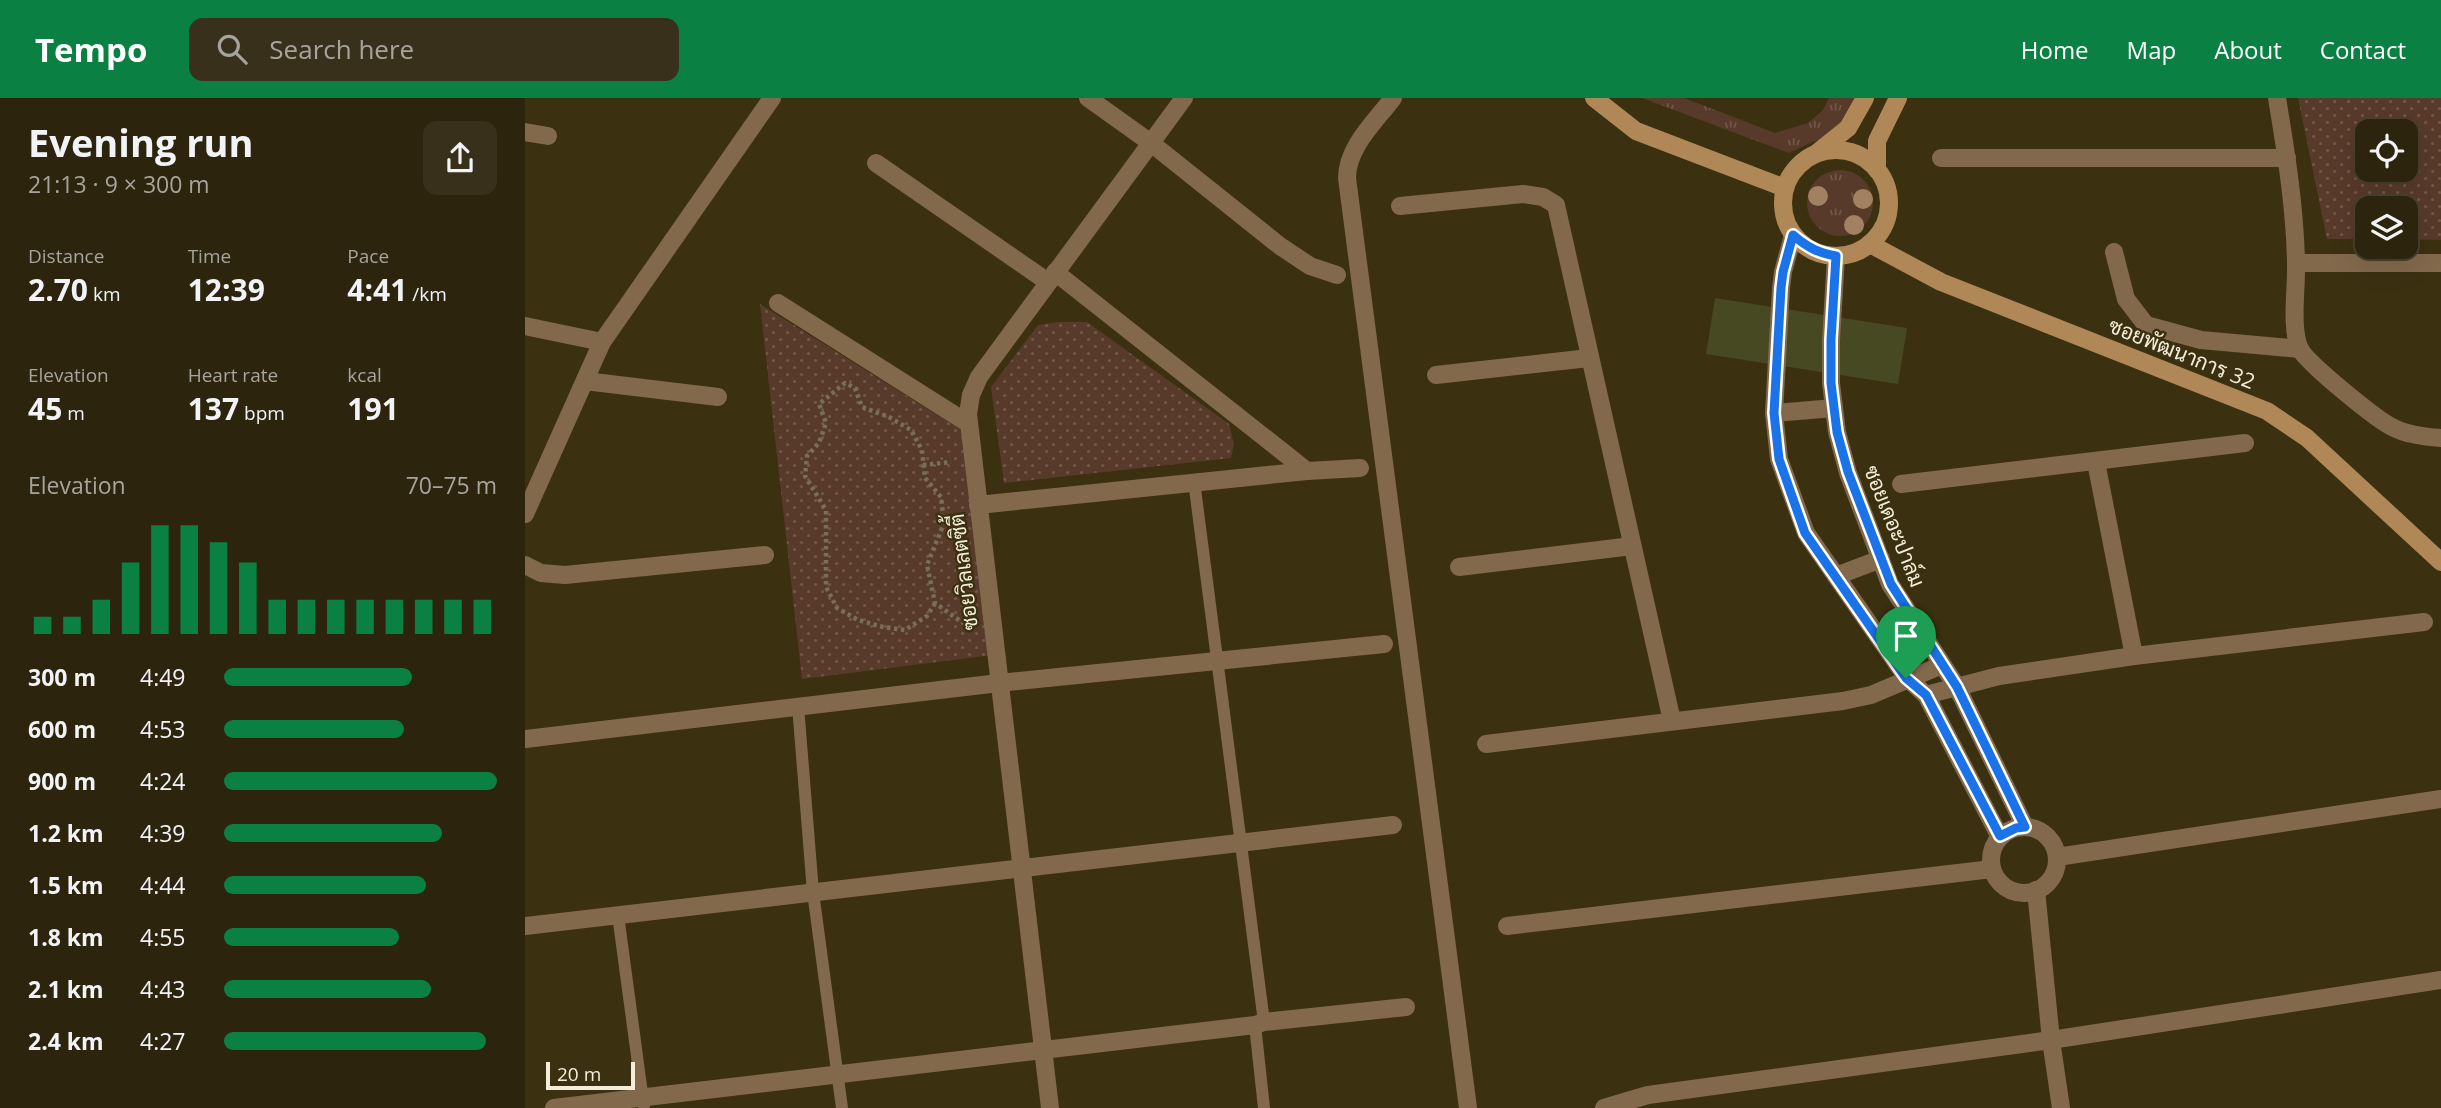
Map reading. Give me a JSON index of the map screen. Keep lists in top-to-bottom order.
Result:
{
  "streets": {
    "street": ["ซอยพัฒนาการ 32", "ซอยเดอะปาล์ม", "ซอยวิลเลตซิตี้"]
  },
  "crossings": [
    ["ซอยพัฒนาการ 32", "ซอยเดอะปาล์ม"]
  ],
  "scale_bar": "20 m",
  "page": {
    "header": "Tempo",
    "search": "Search here",
    "nav": [
      "Home",
      "Map",
      "About",
      "Contact"
    ],
    "heading": ["Evening run", "21:13 · 9 × 300 m"],
    "stats": [
      ["Distance", "2.70 km"],
      ["Time", "12:39"],
      ["Pace", "4:41 /km"],
      ["Elevation", "45 m"],
      ["Heart rate", "137 bpm"],
      ["kcal", "191"]
    ],
    "chart": ["Elevation", "70–75 m"],
    "list": [
      {
        "name": "300 m",
        "note": "4:49"
      },
      {
        "name": "600 m",
        "note": "4:53"
      },
      {
        "name": "900 m",
        "note": "4:24"
      },
      {
        "name": "1.2 km",
        "note": "4:39"
      },
      {
        "name": "1.5 km",
        "note": "4:44"
      },
      {
        "name": "1.8 km",
        "note": "4:55"
      },
      {
        "name": "2.1 km",
        "note": "4:43"
      },
      {
        "name": "2.4 km",
        "note": "4:27"
      }
    ],
    "scale": "20 m"
  }
}
